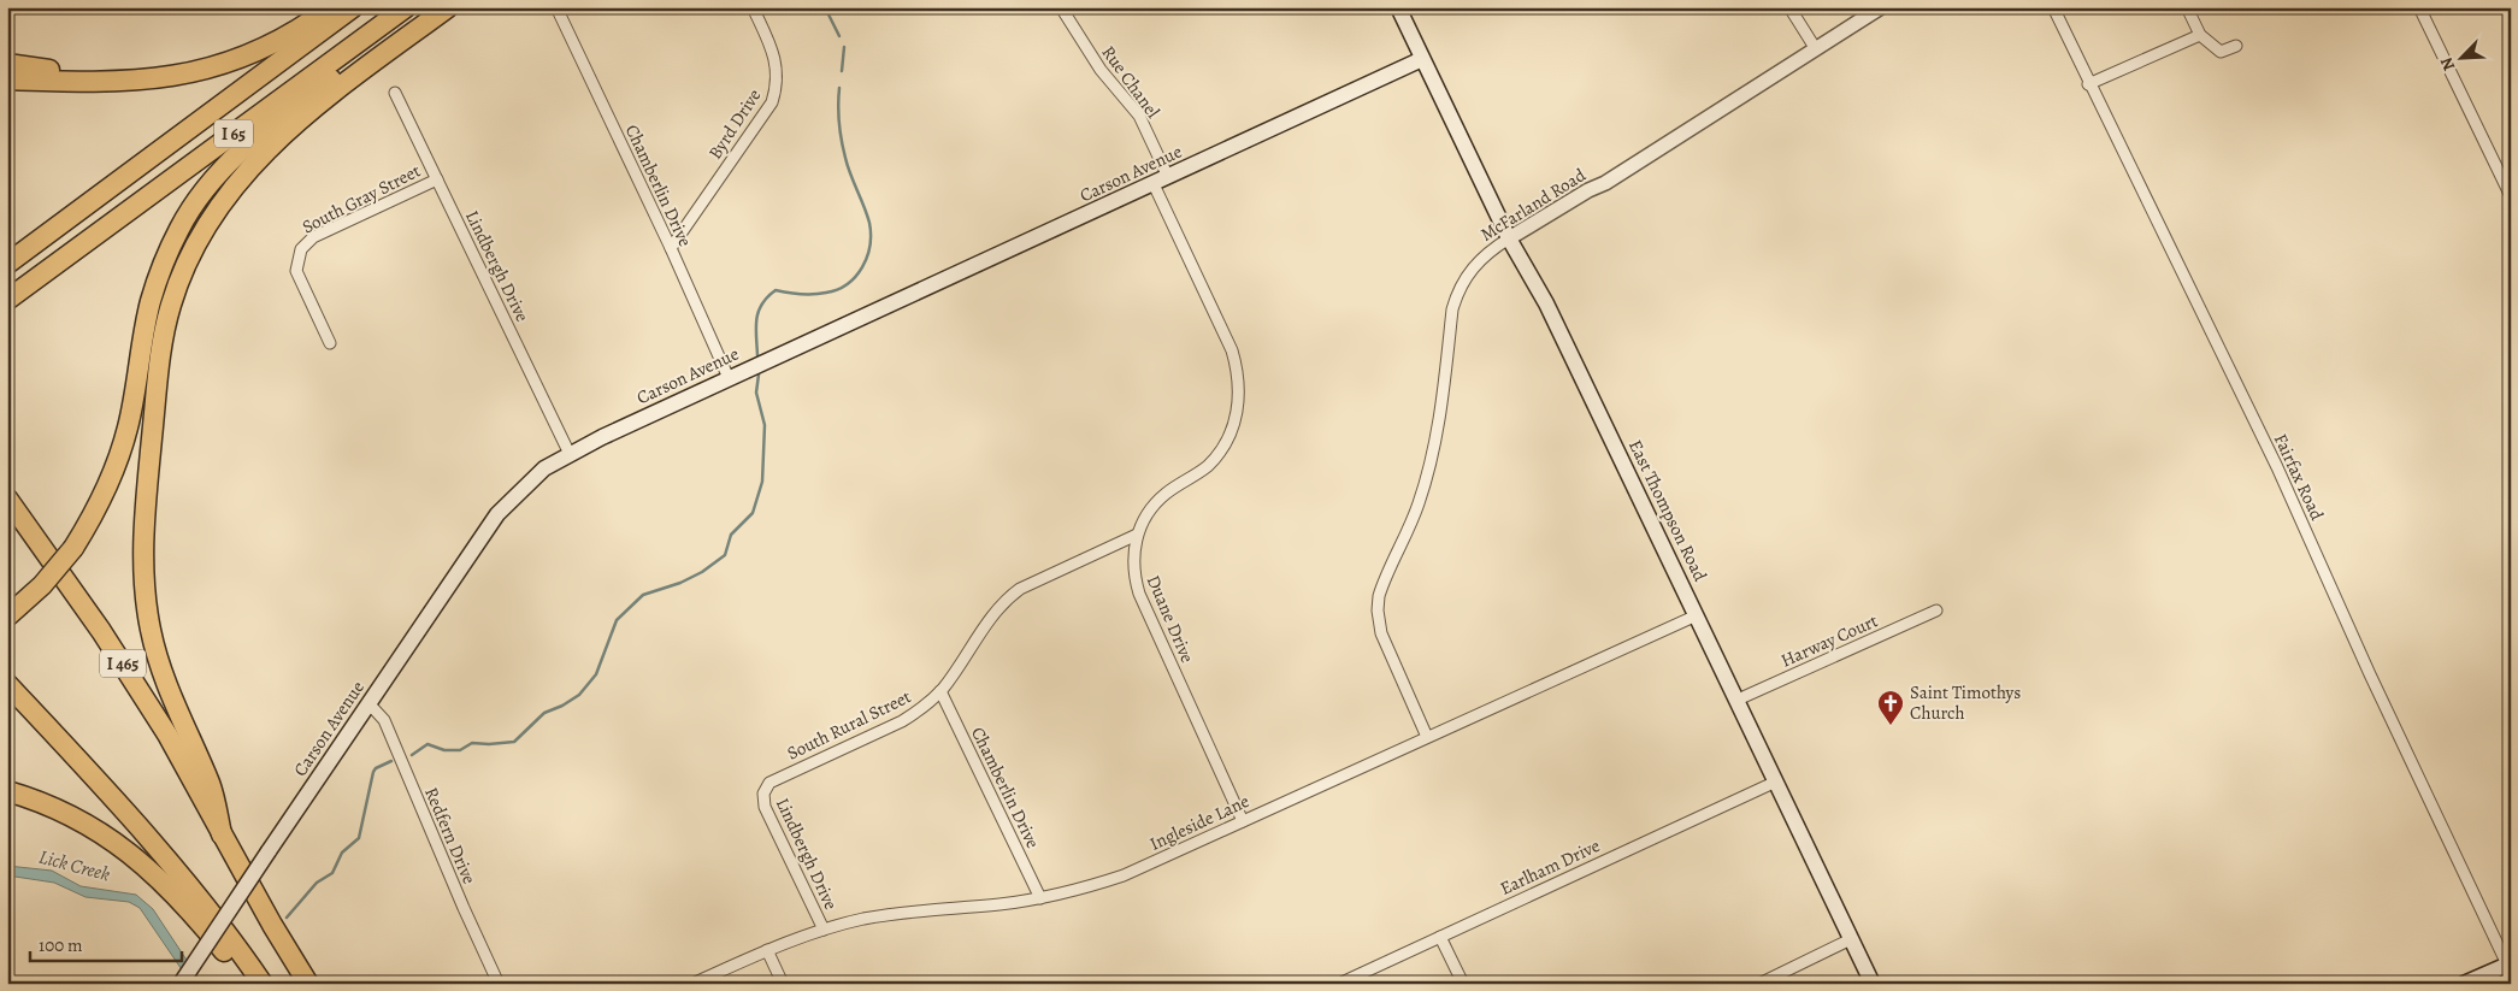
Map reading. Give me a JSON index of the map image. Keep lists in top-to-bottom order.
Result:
{
  "streets": {
    "highway": ["I 65", "I 465"],
    "main road": ["Carson Avenue", "East Thompson Road"],
    "street": [
      "Rue Chanel",
      "Byrd Drive",
      "Chamberlin Drive",
      "South Gray Street",
      "McFarland Road",
      "Lindbergh Drive",
      "Fairfax Road",
      "Duane Drive",
      "Harway Court",
      "South Rural Street",
      "Ingleside Lane",
      "Redfern Drive",
      "Earlham Drive"
    ]
  },
  "crossings": [
    ["Rue Chanel", "Carson Avenue"],
    ["Byrd Drive", "Chamberlin Drive"],
    ["Carson Avenue", "Chamberlin Drive"],
    ["Carson Avenue", "Lindbergh Drive"],
    ["Carson Avenue", "East Thompson Road"],
    ["Carson Avenue", "Duane Drive"],
    ["Carson Avenue", "Redfern Drive"],
    ["Chamberlin Drive", "South Rural Street"],
    ["Chamberlin Drive", "Ingleside Lane"],
    ["South Gray Street", "Lindbergh Drive"],
    ["McFarland Road", "East Thompson Road"],
    ["McFarland Road", "Ingleside Lane"],
    ["Lindbergh Drive", "South Rural Street"],
    ["Lindbergh Drive", "Ingleside Lane"],
    ["East Thompson Road", "Harway Court"],
    ["East Thompson Road", "Ingleside Lane"],
    ["East Thompson Road", "Earlham Drive"],
    ["Duane Drive", "South Rural Street"],
    ["Duane Drive", "Ingleside Lane"]
  ],
  "water": ["Lick Creek"],
  "places": {
    "church": ["Saint Timothys Church"]
  },
  "scale_bar": "100 m",
  "north": "bottom left"
}
